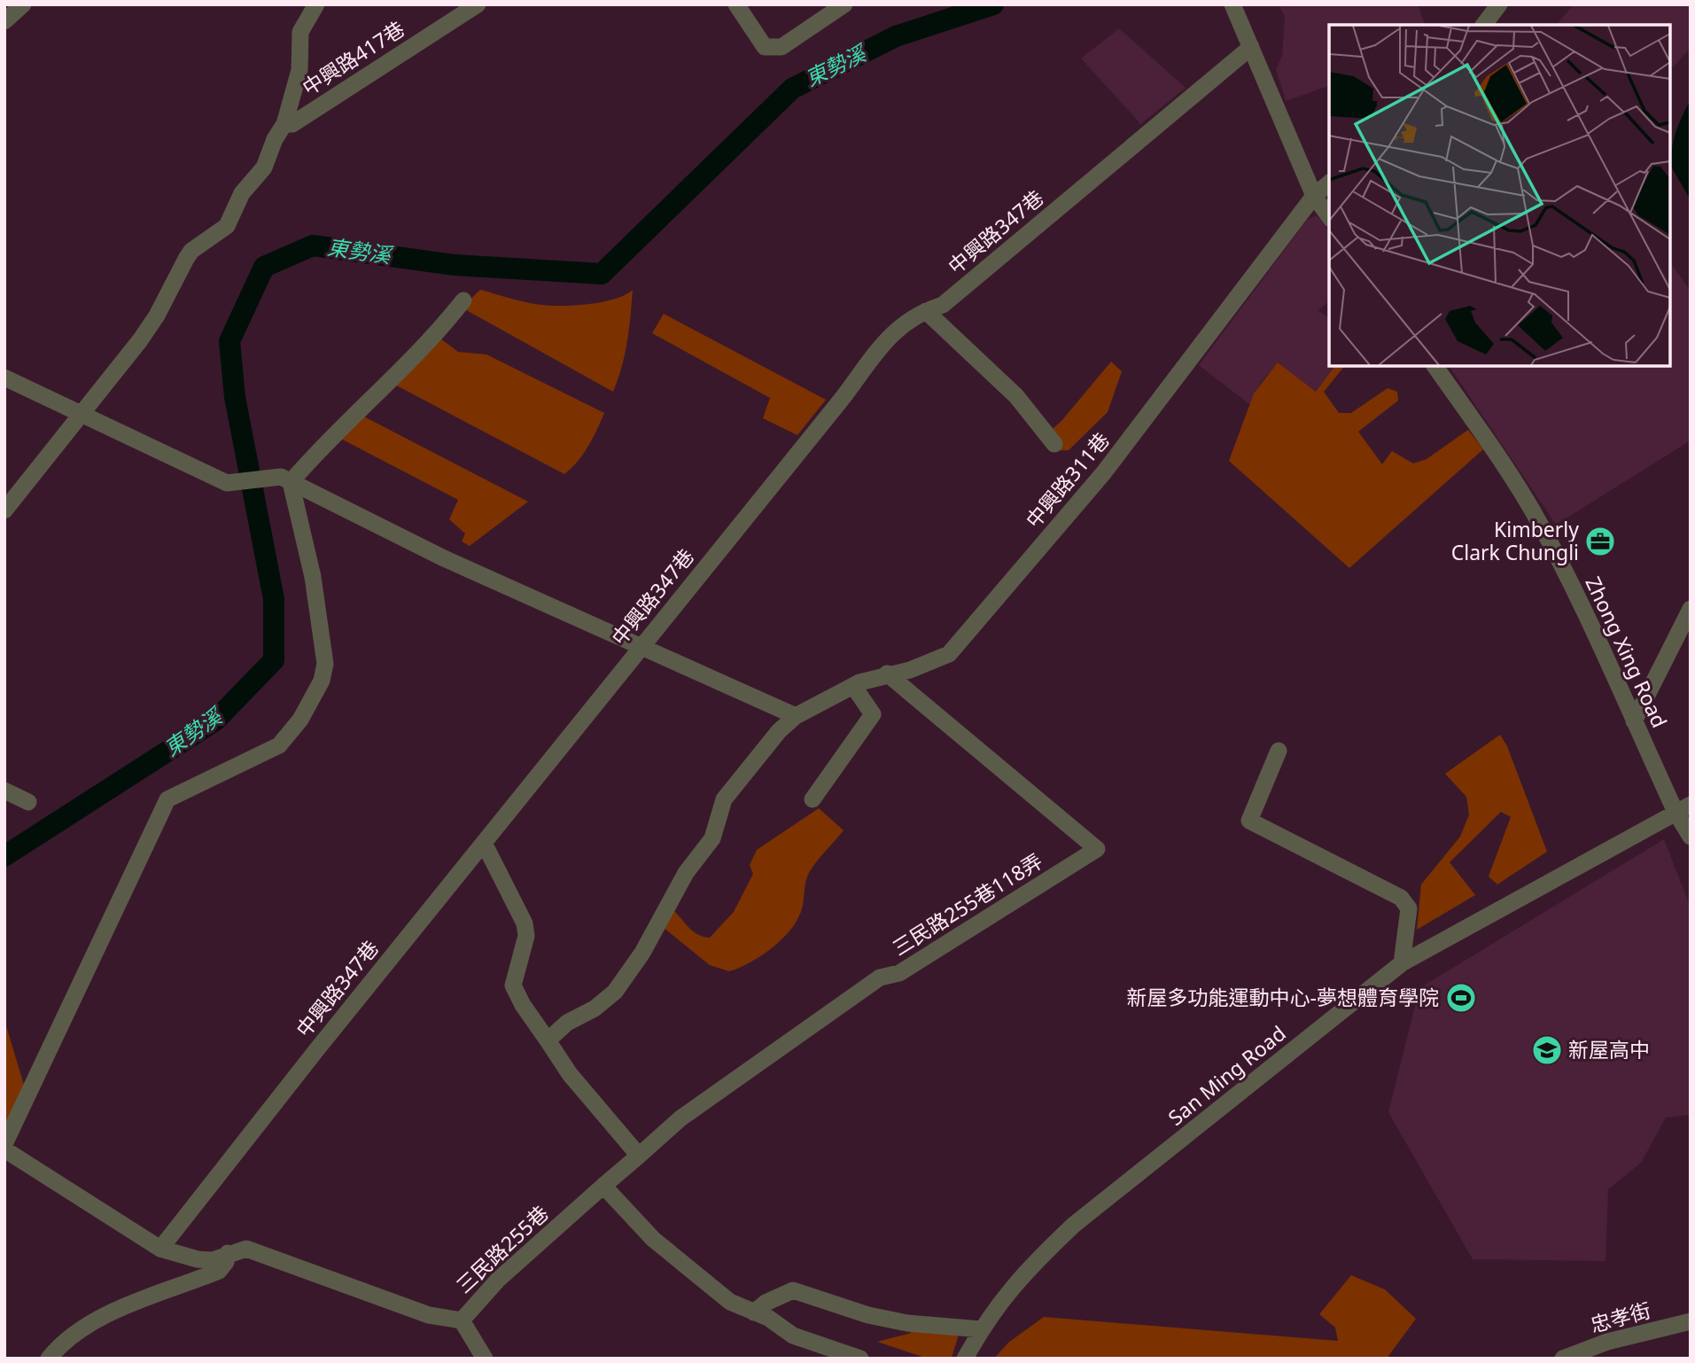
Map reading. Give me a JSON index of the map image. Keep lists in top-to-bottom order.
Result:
{
  "streets": {
    "street": [
      "中興路417巷",
      "中興路347巷",
      "中興路311巷",
      "Zhong Xing Road",
      "三民路255巷118弄",
      "San Ming Road",
      "三民路255巷",
      "忠孝街"
    ]
  },
  "crossings": [
    ["中興路347巷", "三民路255巷"],
    ["中興路311巷", "三民路255巷118弄"],
    ["Zhong Xing Road", "San Ming Road"],
    ["三民路255巷118弄", "三民路255巷"]
  ],
  "water": ["東勢溪"],
  "places": {
    "office": ["Kimberly Clark Chungli"],
    "sports": ["新屋多功能運動中心-夢想體育學院"],
    "school or university": ["新屋高中"]
  }
}
